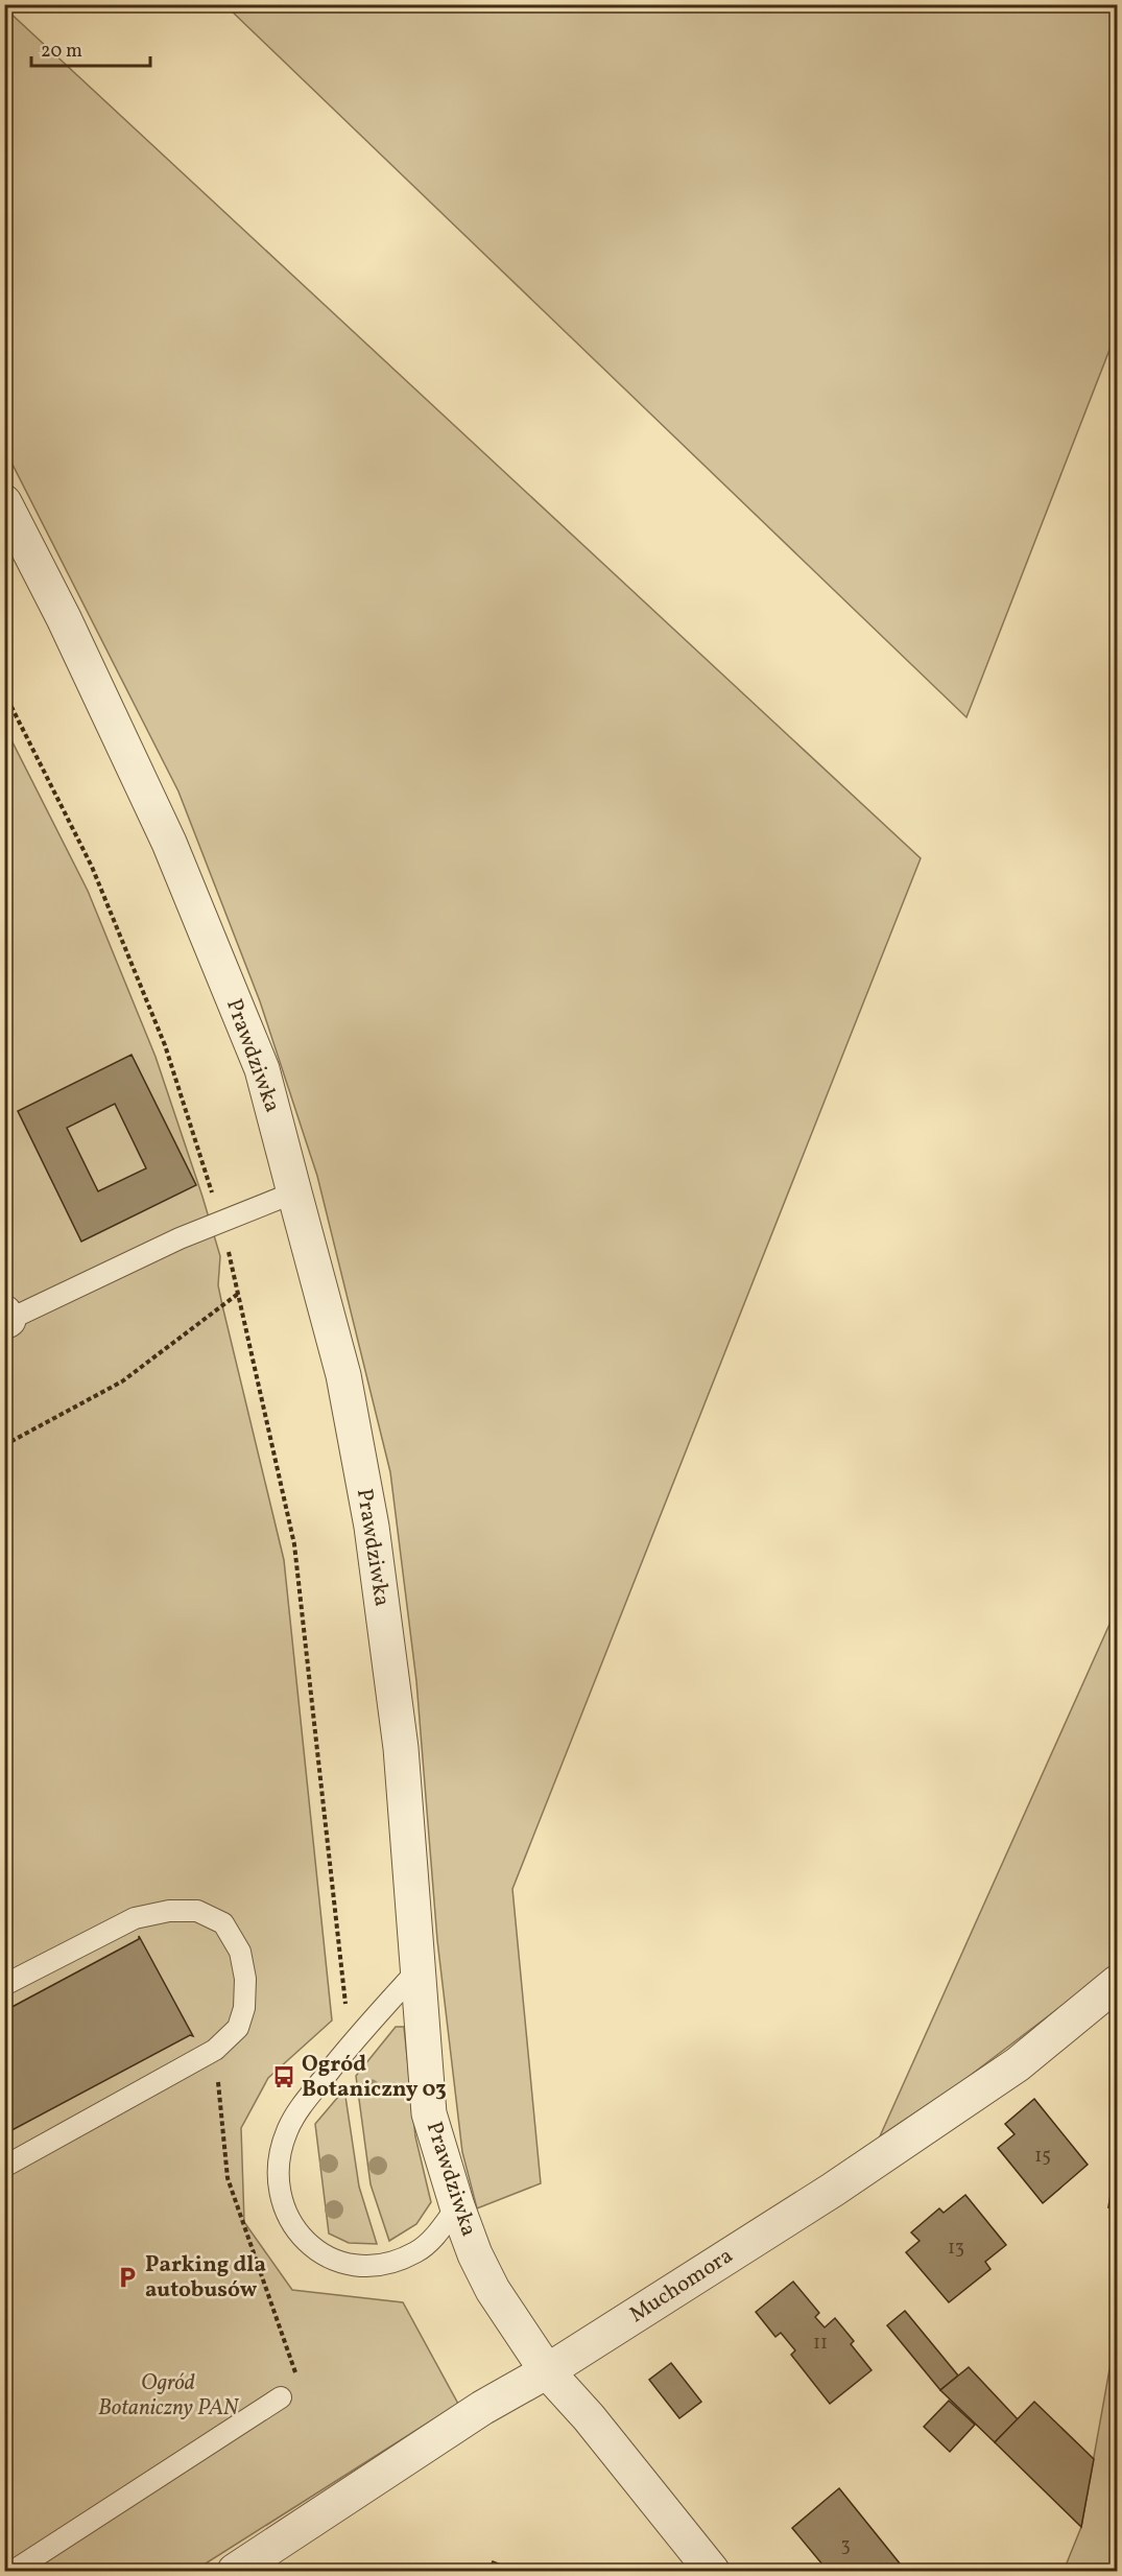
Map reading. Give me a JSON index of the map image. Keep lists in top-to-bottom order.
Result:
{
  "streets": {
    "street": ["Prawdziwka", "Muchomora"]
  },
  "crossings": [
    ["Prawdziwka", "Muchomora"]
  ],
  "parks": ["Ogród Botaniczny PAN"],
  "places": {
    "bus stop": ["Ogród Botaniczny 03"],
    "parking": ["Parking dla autobusów"]
  },
  "house_numbers": [
    "15",
    "13",
    "11",
    "3"
  ],
  "scale_bar": "20 m"
}
